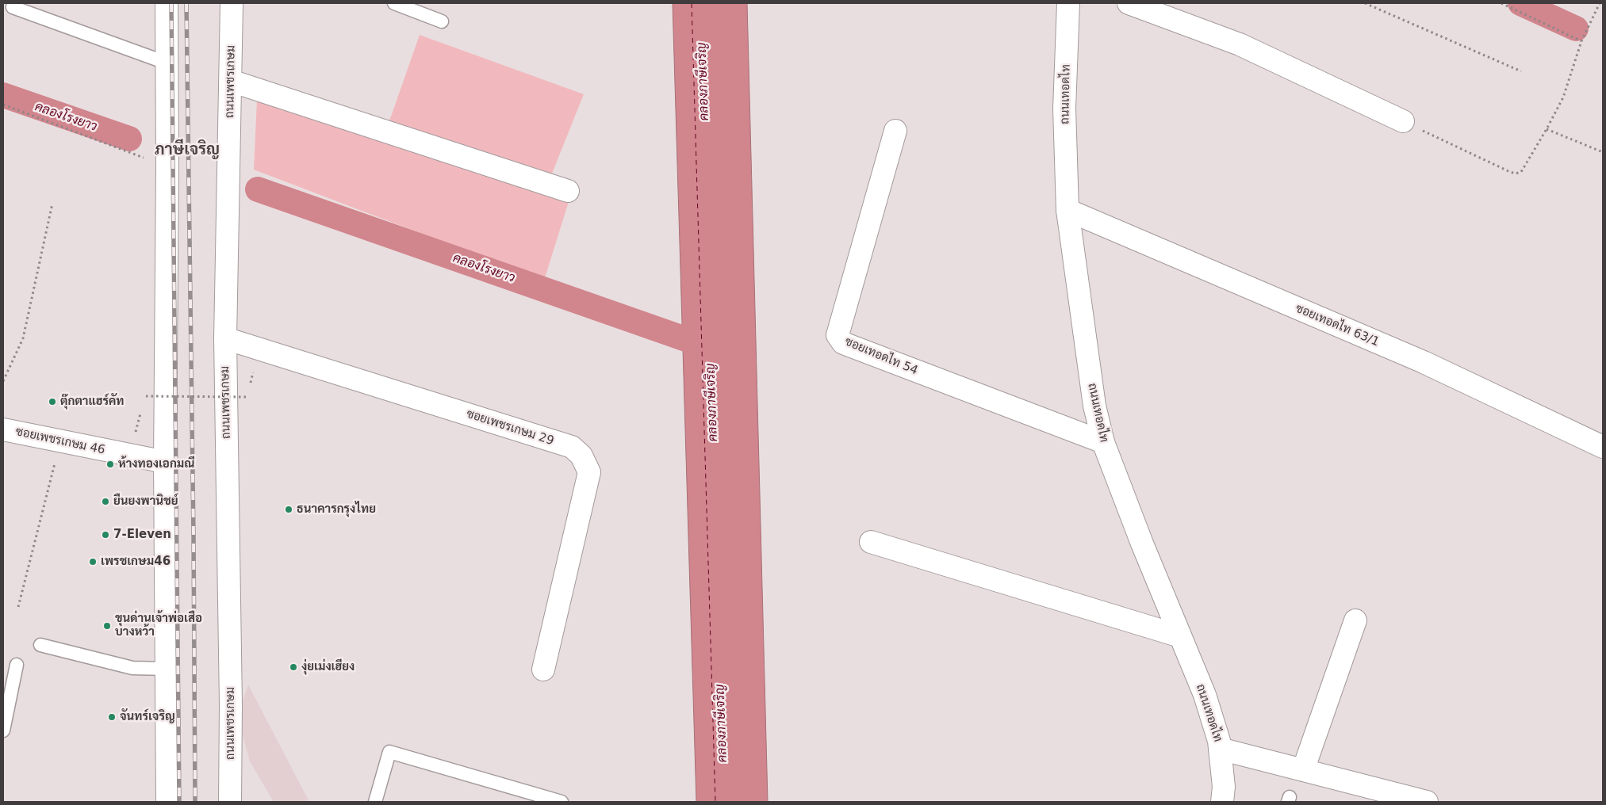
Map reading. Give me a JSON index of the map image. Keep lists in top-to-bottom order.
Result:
{
  "streets": {
    "street": [
      "ถนนเพชรเกษม",
      "ถนนเทอดไท",
      "ซอยเทอดไท 63/1",
      "ซอยเทอดไท 54",
      "ซอยเพชรเกษม 29",
      "ซอยเพชรเกษม 46"
    ]
  },
  "crossings": [
    ["ถนนเพชรเกษม", "ซอยเพชรเกษม 29"],
    ["ถนนเทอดไท", "ซอยเทอดไท 63/1"],
    ["ถนนเทอดไท", "ซอยเทอดไท 54"]
  ],
  "districts": ["ภาษีเจริญ"],
  "water": ["คลองภาษีเจริญ", "คลองโรงยาว"],
  "places": [
    "ตุ๊กตาแฮร์คัท",
    "ห้างทองเอกมณี",
    "ยืนยงพานิชย์",
    "ธนาคารกรุงไทย",
    "7-Eleven",
    "เพรชเกษม46",
    "ขุนด่านเจ้าพ่อเสือ บางหว้า",
    "งุ่ยเม่งเฮียง",
    "จันทร์เจริญ"
  ]
}
